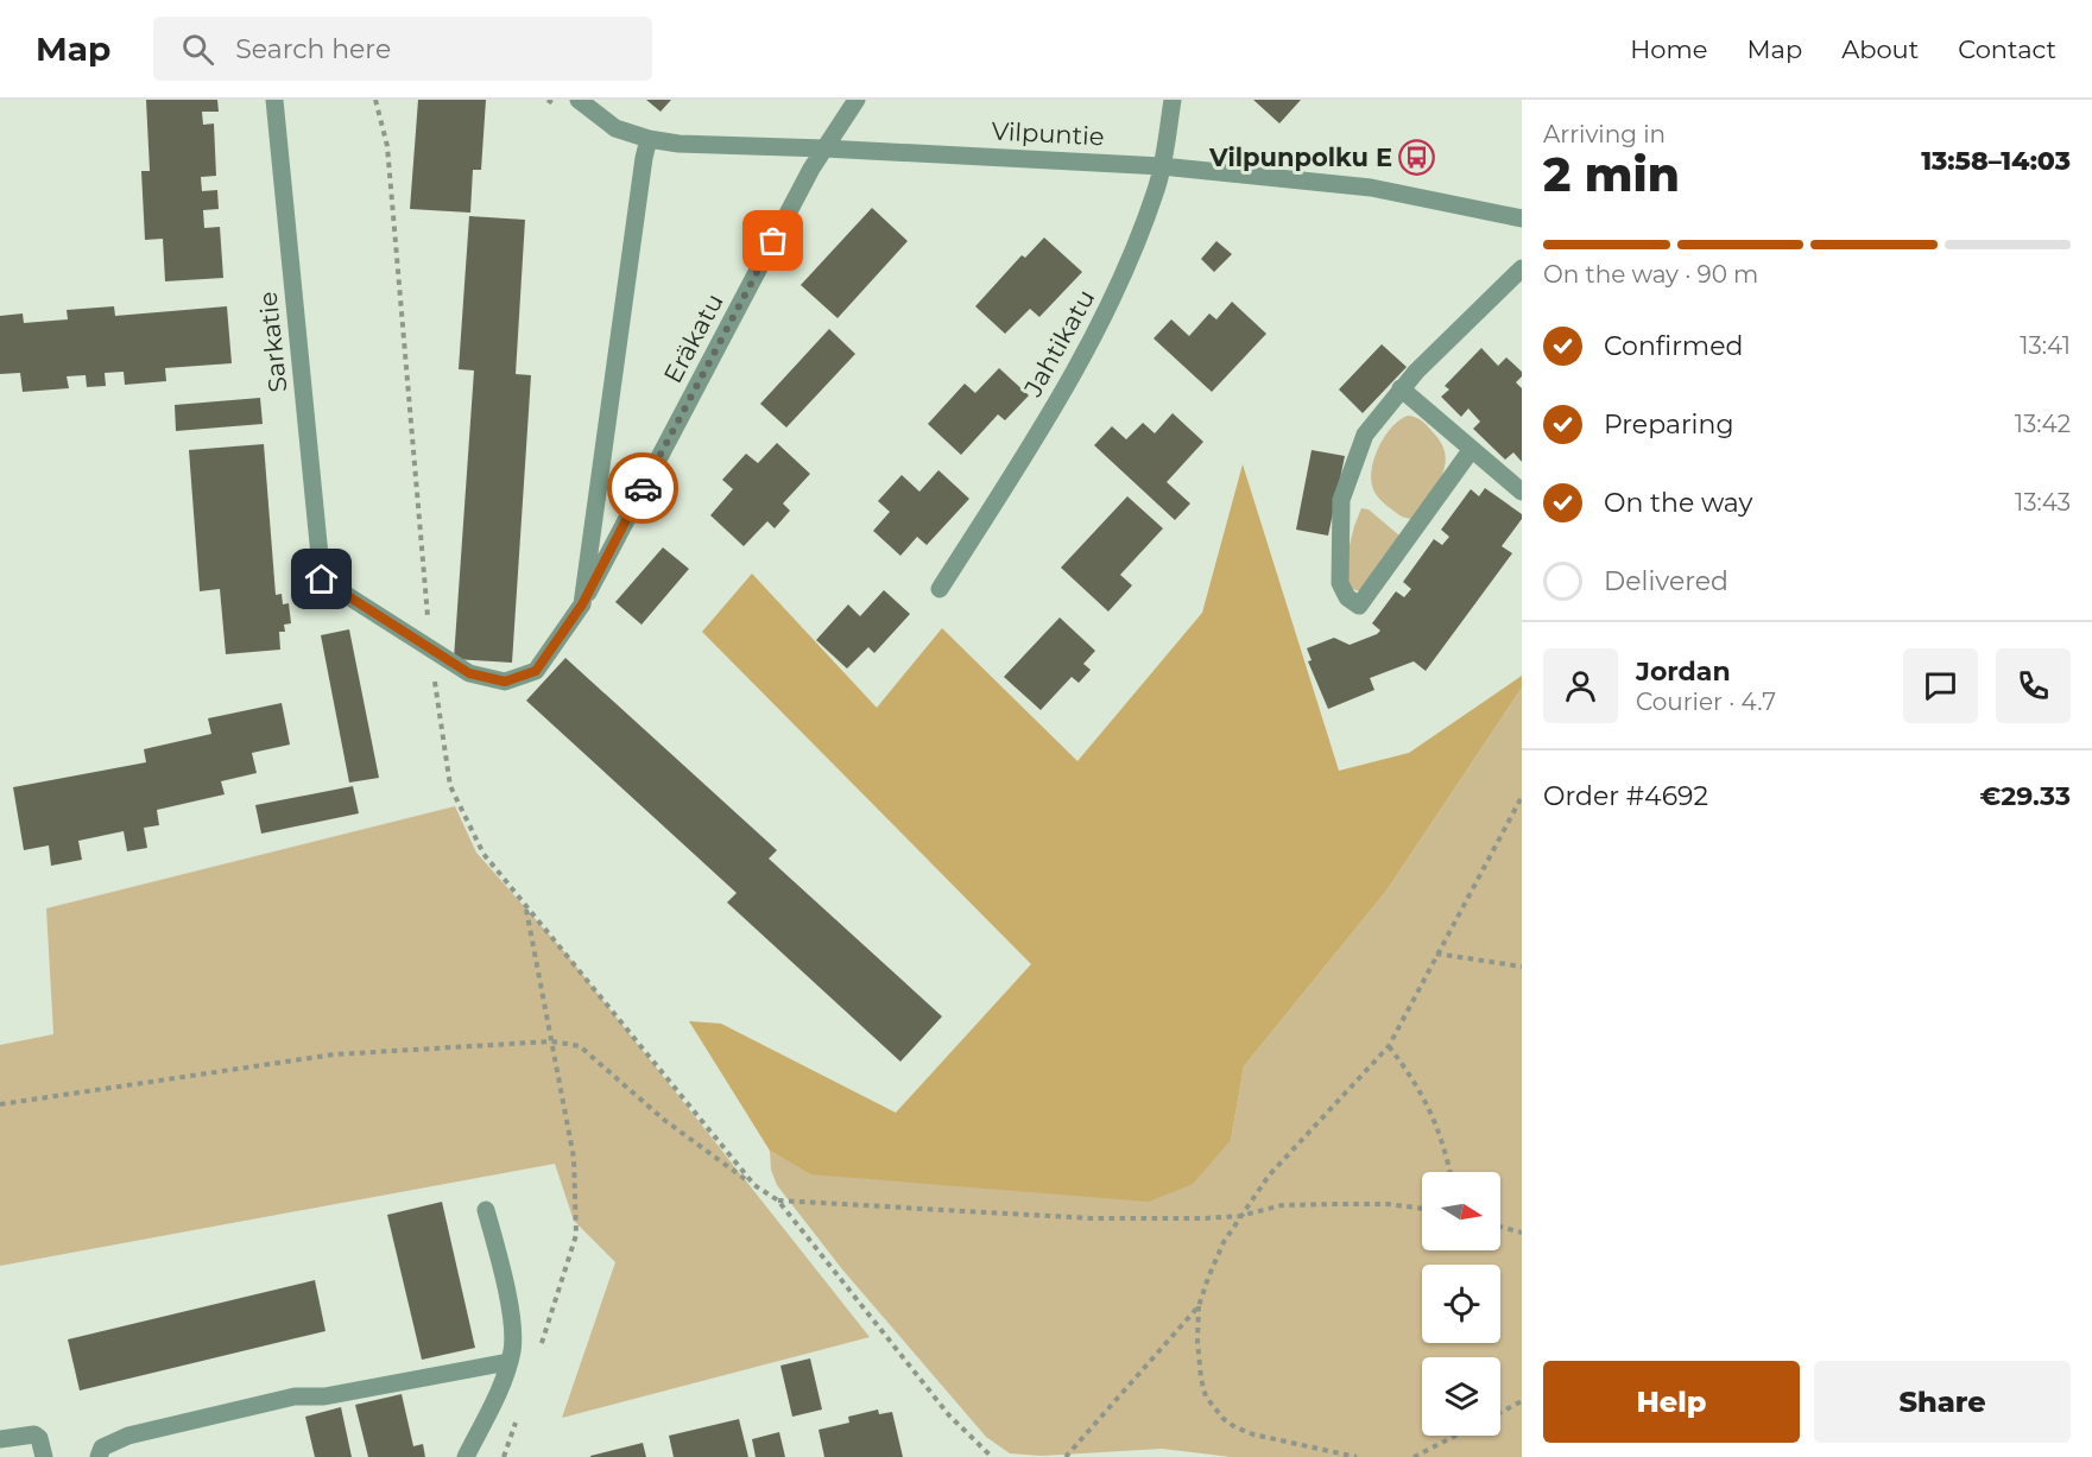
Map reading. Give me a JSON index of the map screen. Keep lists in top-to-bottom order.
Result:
{
  "streets": {
    "street": [
      "Vilpuntie",
      "Eräkatu",
      "Sarkatie",
      "Jahtikatu"
    ]
  },
  "crossings": [
    ["Vilpuntie", "Eräkatu"],
    ["Vilpuntie", "Jahtikatu"],
    ["Eräkatu", "Sarkatie"]
  ],
  "places": {
    "bus stop": ["Vilpunpolku E"]
  },
  "north": "right",
  "page": {
    "header": "Map",
    "search": "Search here",
    "nav": [
      "Home",
      "Map",
      "About",
      "Contact"
    ],
    "heading": ["2 min", "Arriving in", "13:58–14:03"],
    "panel": [
      "Jordan",
      "Courier · 4.7",
      "Order #4692",
      "€29.33"
    ],
    "bar": "On the way · 90 m",
    "list": [
      ["Confirmed", "13:41"],
      ["Preparing", "13:42"],
      ["On the way", "13:43"],
      "Delivered"
    ],
    "buttons": ["Help", "Share"]
  }
}
